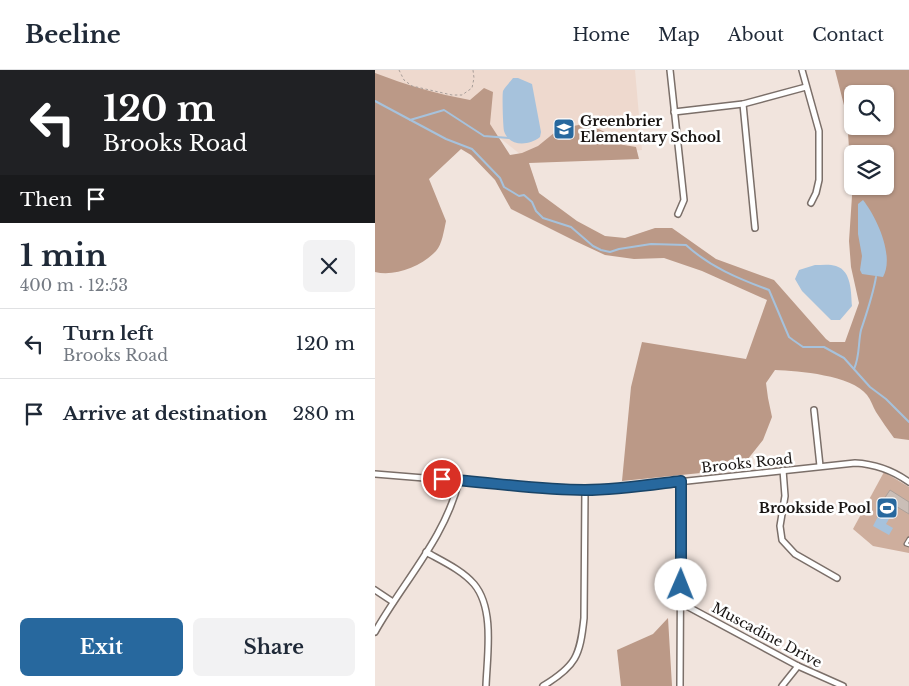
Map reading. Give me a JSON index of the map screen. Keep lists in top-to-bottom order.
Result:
{
  "streets": {
    "street": ["Brooks Road", "Muscadine Drive"]
  },
  "places": {
    "school or university": ["Greenbrier Elementary School"],
    "sports": ["Brookside Pool"]
  },
  "page": {
    "header": "Beeline",
    "nav": [
      "Home",
      "Map",
      "About",
      "Contact"
    ],
    "turn": ["120 m", "Brooks Road"],
    "then": "Then",
    "heading": ["1 min", "400 m · 12:53"],
    "list": [
      {
        "name": "Turn left",
        "note": "Brooks Road",
        "value": "120 m"
      },
      {
        "name": "Arrive at destination",
        "value": "280 m"
      }
    ],
    "buttons": ["Exit", "Share"]
  }
}
